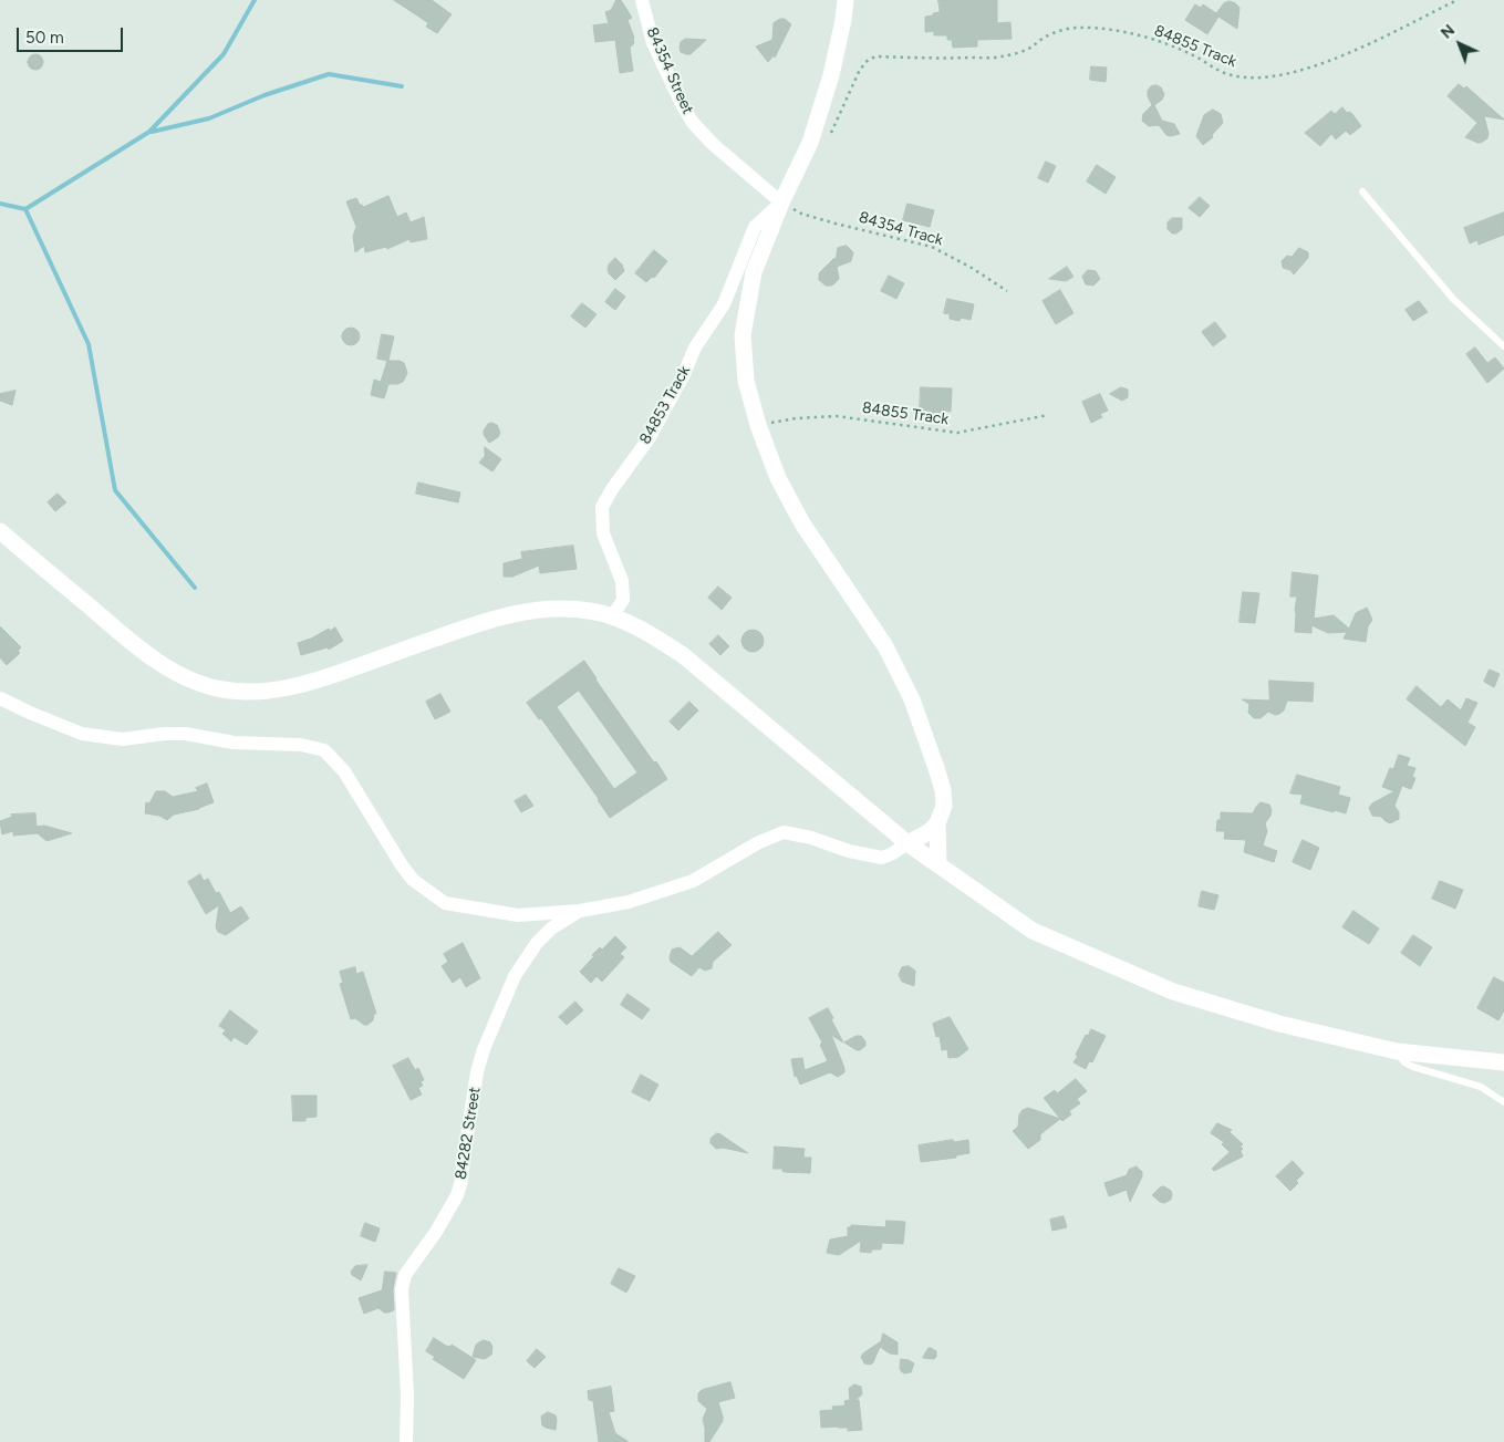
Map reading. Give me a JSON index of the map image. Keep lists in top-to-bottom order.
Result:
{
  "streets": {
    "street": ["84354 Street", "84853 Track", "84282 Street"],
    "path": ["84855 Track", "84354 Track"]
  },
  "crossings": [
    ["84354 Street", "84354 Track"],
    ["84354 Street", "84853 Track"],
    ["84354 Track", "84853 Track"]
  ],
  "scale_bar": "50 m",
  "north": "top left"
}
